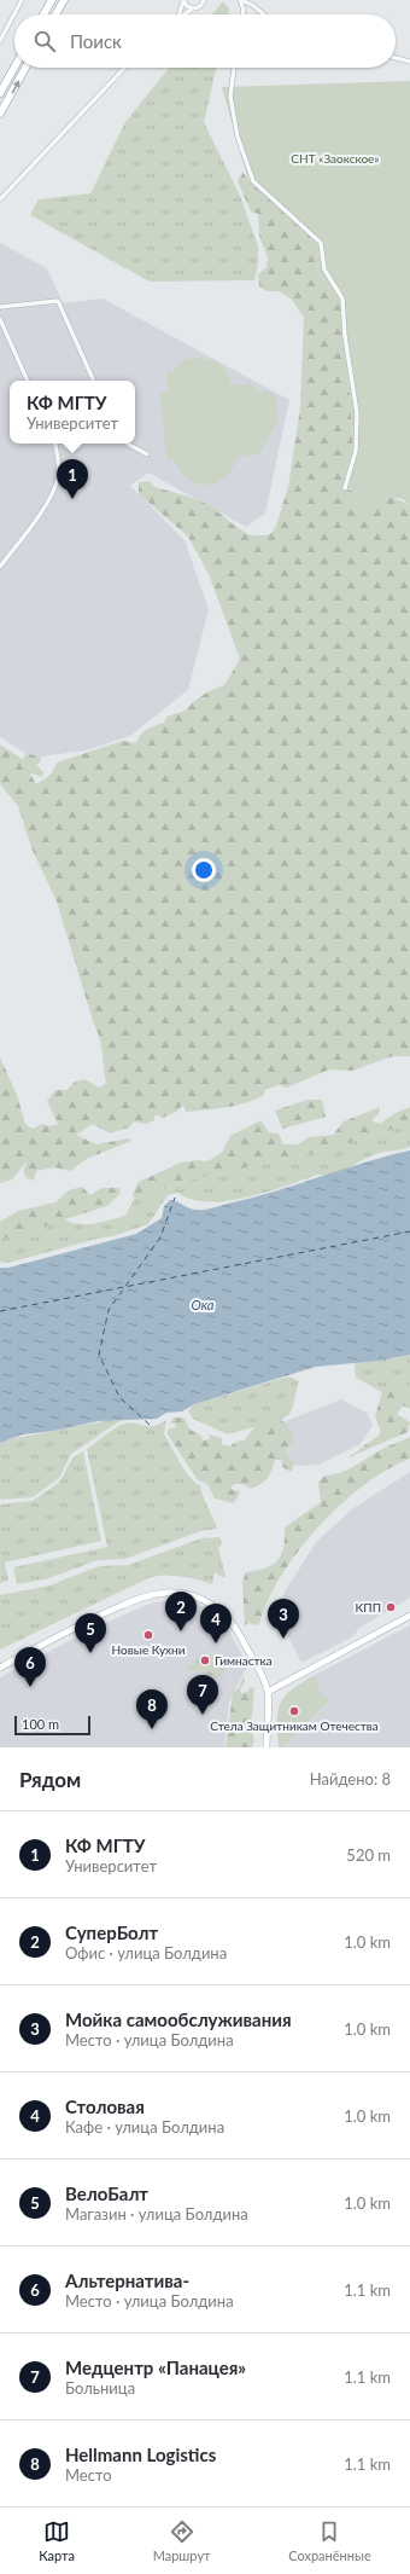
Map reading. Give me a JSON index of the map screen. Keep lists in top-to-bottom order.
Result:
{
  "water": ["Ока"],
  "parks": ["СНТ «Заокское»"],
  "places": [
    "КПП",
    "Новые Кухни",
    "Гимнастка",
    "Стела Защитникам Отечества"
  ],
  "scale_bar": "100 m",
  "page": {
    "search": "Поиск",
    "popup": ["КФ МГТУ", "Университет"],
    "pins": [
      "1",
      "2",
      "3",
      "4",
      "5",
      "6",
      "7",
      "8"
    ],
    "scale": "100 m",
    "heading": ["Рядом", "Найдено: 8"],
    "list": [
      {
        "mark": "1",
        "name": "КФ МГТУ",
        "note": "Университет",
        "value": "520 m"
      },
      {
        "mark": "2",
        "name": "СуперБолт",
        "note": "Офис · улица Болдина",
        "value": "1.0 km"
      },
      {
        "mark": "3",
        "name": "Мойка самообслуживания",
        "note": "Место · улица Болдина",
        "value": "1.0 km"
      },
      {
        "mark": "4",
        "name": "Столовая",
        "note": "Кафе · улица Болдина",
        "value": "1.0 km"
      },
      {
        "mark": "5",
        "name": "ВелоБалт",
        "note": "Магазин · улица Болдина",
        "value": "1.0 km"
      },
      {
        "mark": "6",
        "name": "Альтернатива-",
        "note": "Место · улица Болдина",
        "value": "1.1 km"
      },
      {
        "mark": "7",
        "name": "Медцентр «Панацея»",
        "note": "Больница",
        "value": "1.1 km"
      },
      {
        "mark": "8",
        "name": "Hellmann Logistics",
        "note": "Место",
        "value": "1.1 km"
      }
    ],
    "nav": ["Карта", "Маршрут", "Сохранённые"]
  }
}
